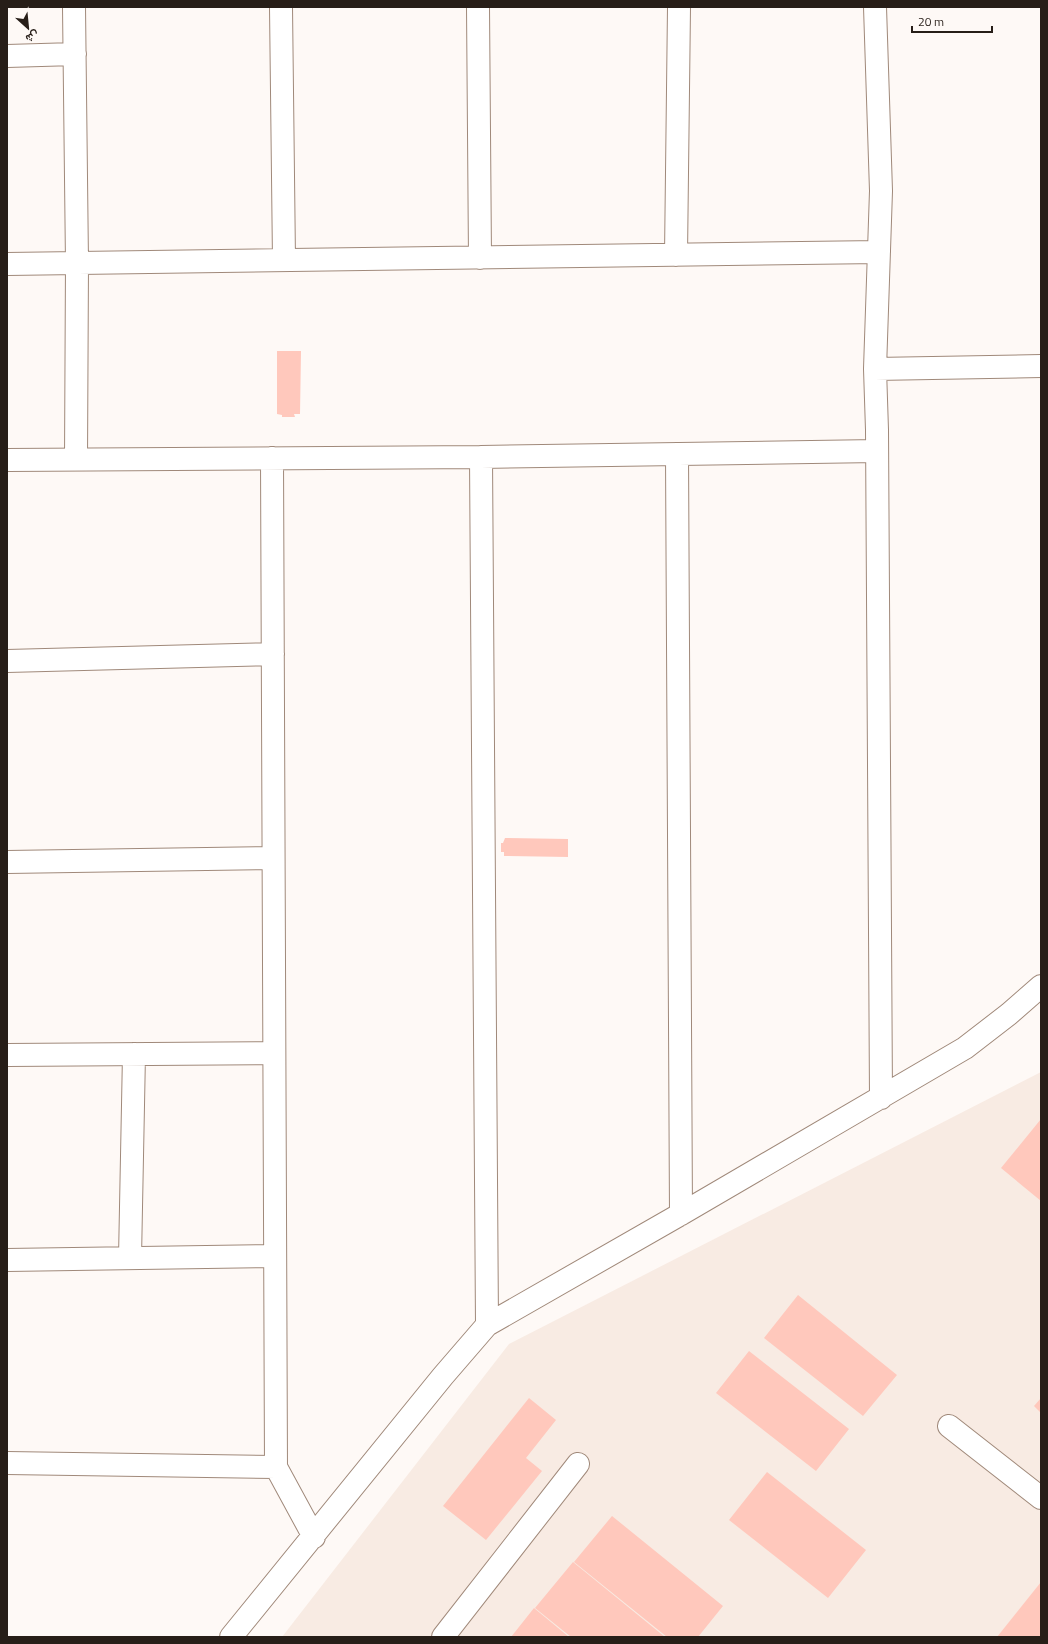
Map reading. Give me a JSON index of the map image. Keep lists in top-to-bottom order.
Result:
{
  "scale_bar": "20 m",
  "north": "bottom right"
}
